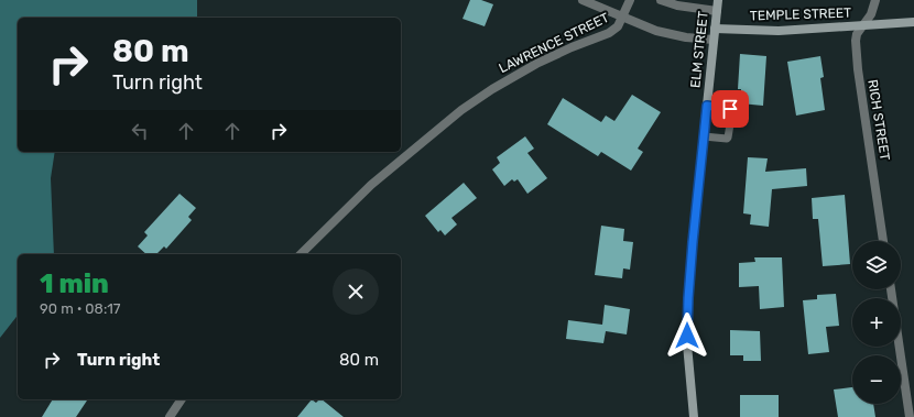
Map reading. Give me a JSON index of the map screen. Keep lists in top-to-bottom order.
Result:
{
  "streets": {
    "street": [
      "TEMPLE STREET",
      "LAWRENCE STREET",
      "ELM STREET",
      "RICH STREET"
    ]
  },
  "crossings": [
    ["TEMPLE STREET", "ELM STREET"],
    ["TEMPLE STREET", "RICH STREET"]
  ],
  "page": {
    "turn": ["80 m", "Turn right"],
    "map_buttons": ["+", "−"],
    "heading": ["1 min", "90 m · 08:17"],
    "list": [
      {
        "name": "Turn right",
        "value": "80 m"
      }
    ]
  }
}
